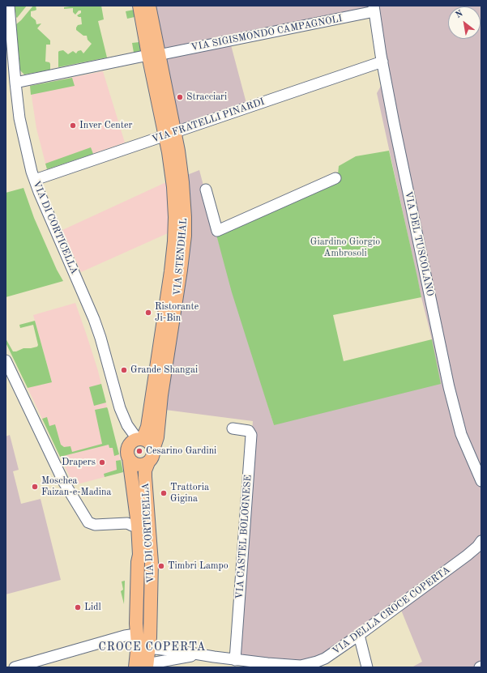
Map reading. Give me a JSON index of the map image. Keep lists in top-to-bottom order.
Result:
{
  "streets": {
    "main road": ["VIA DI CORTICELLA", "VIA STENDHAL"],
    "street": [
      "VIA SIGISMONDO CAMPAGNOLI",
      "VIA FRATELLI PINARDI",
      "VIA DEL TUSCOLANO",
      "VIA CASTEL BOLOGNESE",
      "VIA DELLA CROCE COPERTA"
    ]
  },
  "crossings": [
    ["VIA SIGISMONDO CAMPAGNOLI", "VIA DI CORTICELLA"],
    ["VIA SIGISMONDO CAMPAGNOLI", "VIA DEL TUSCOLANO"],
    ["VIA SIGISMONDO CAMPAGNOLI", "VIA STENDHAL"],
    ["VIA FRATELLI PINARDI", "VIA DI CORTICELLA"],
    ["VIA FRATELLI PINARDI", "VIA DEL TUSCOLANO"],
    ["VIA FRATELLI PINARDI", "VIA STENDHAL"],
    ["VIA DI CORTICELLA", "VIA STENDHAL"],
    ["VIA DI CORTICELLA", "VIA DELLA CROCE COPERTA"],
    ["VIA CASTEL BOLOGNESE", "VIA DELLA CROCE COPERTA"]
  ],
  "districts": ["CROCE COPERTA"],
  "parks": ["Giardino Giorgio Ambrosoli"],
  "places": [
    "Stracciari",
    "Inver Center",
    "Ristorante Ji-Bin",
    "Grande Shangai",
    "Cesarino Gardini",
    "Drapers",
    "Moschea Faizan-e-Madina",
    "Trattoria Gigina",
    "Timbri Lampo",
    "Lidl"
  ],
  "north": "top left"
}
